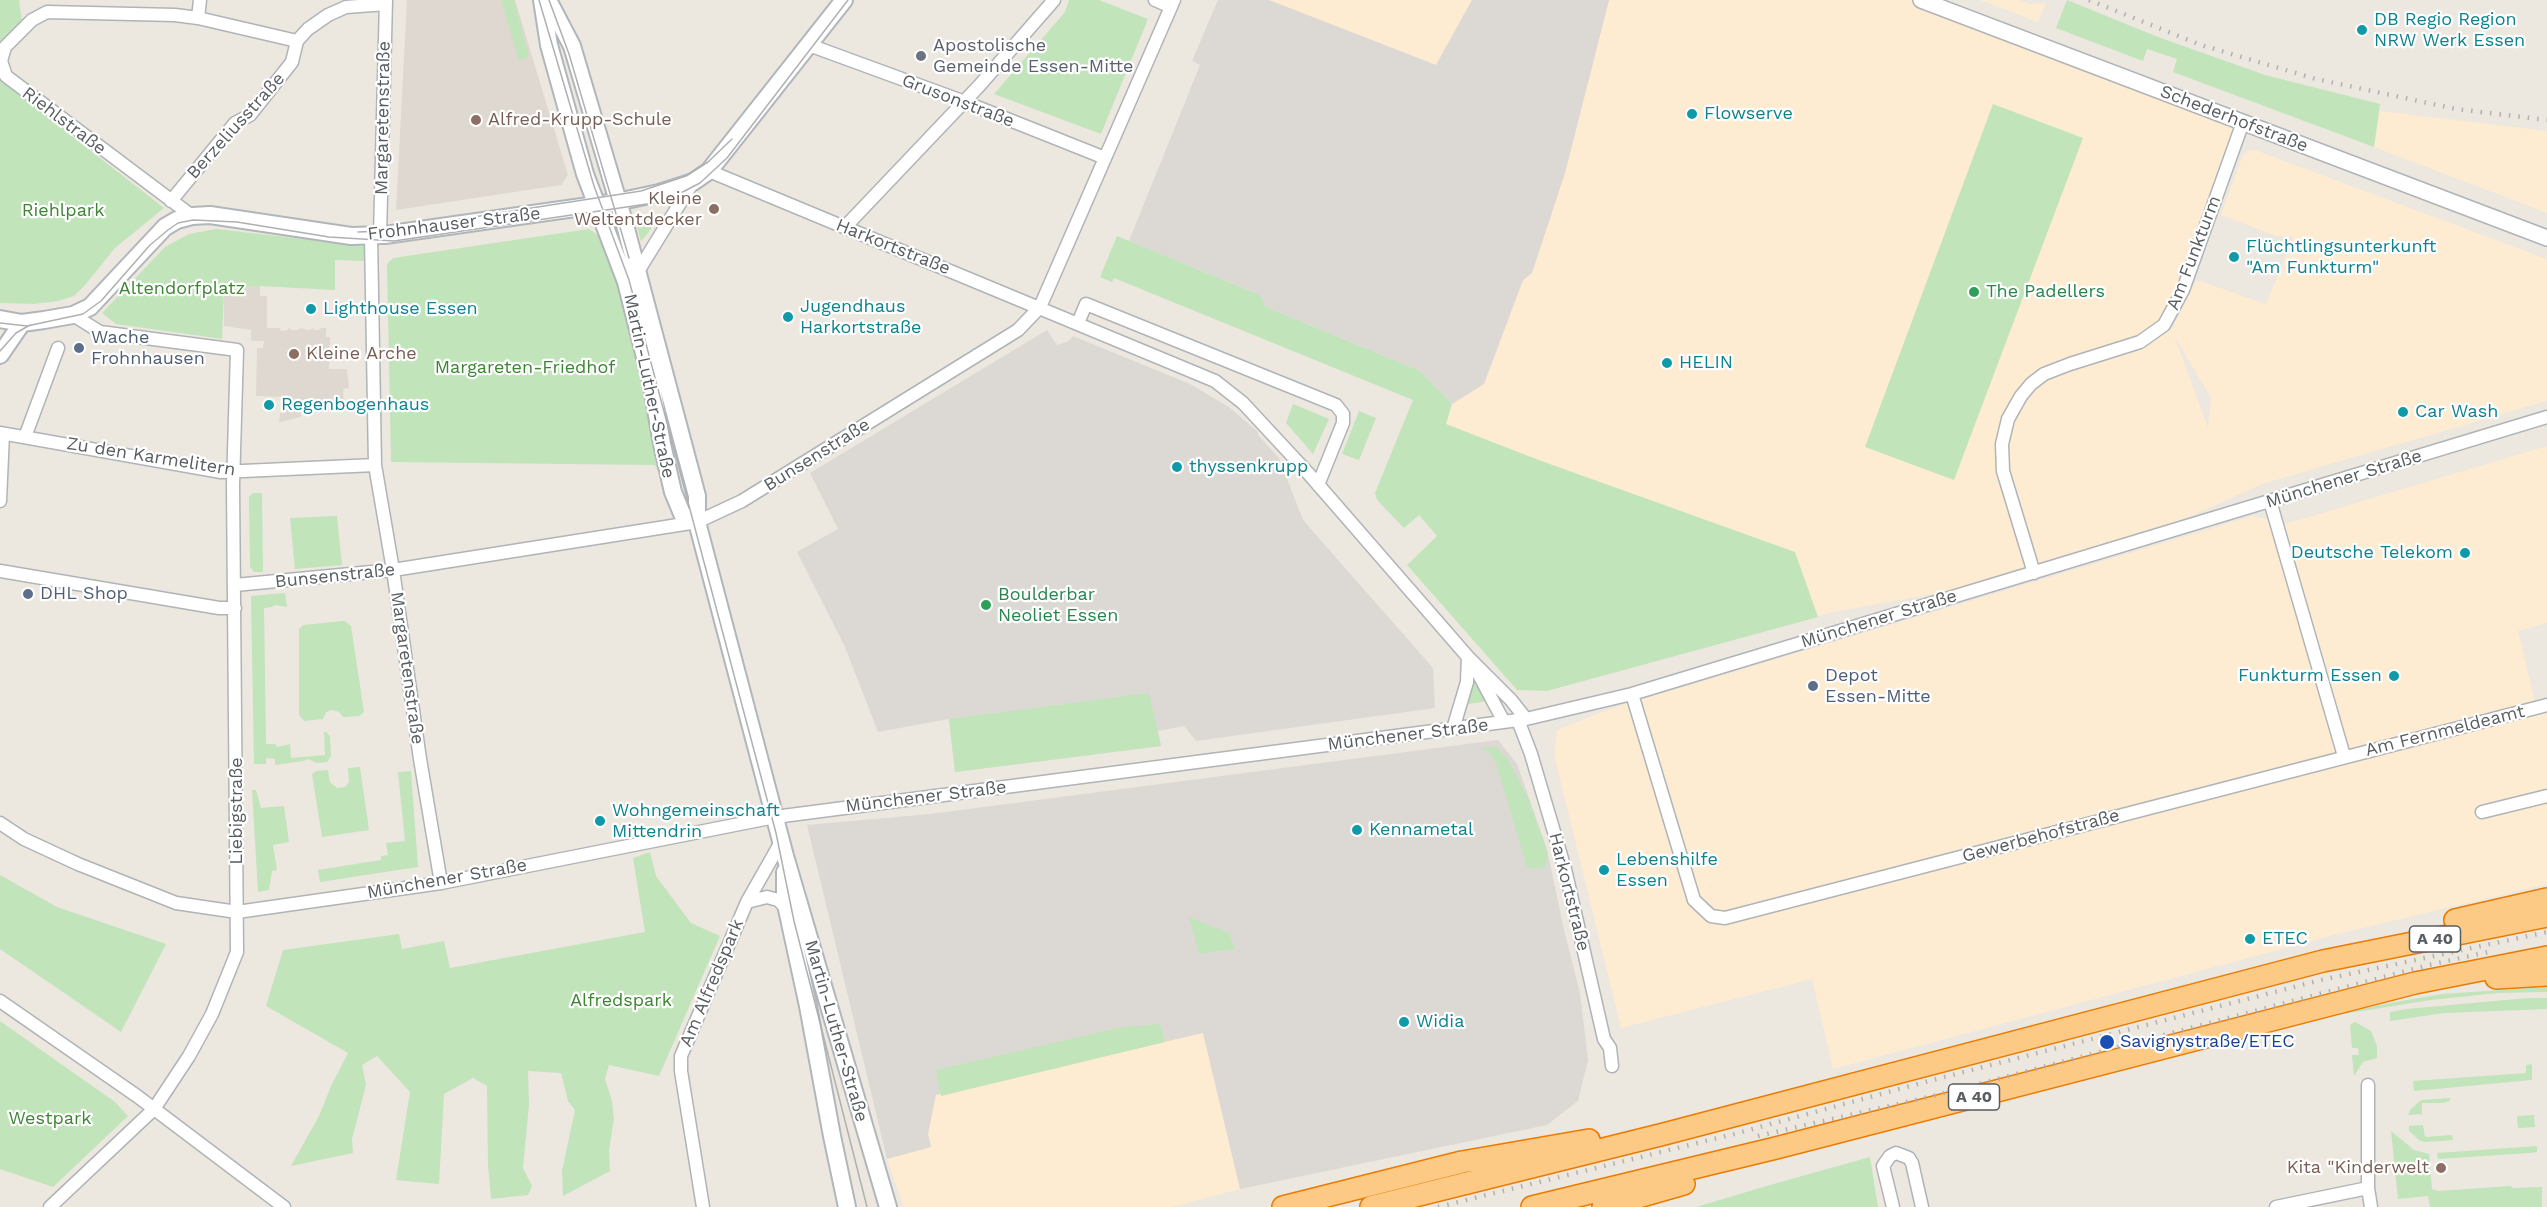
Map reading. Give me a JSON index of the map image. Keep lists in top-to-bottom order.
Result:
{
  "streets": {
    "highway": ["A 40"],
    "main road": ["Frohnhauser Straße", "Martin-Luther-Straße"],
    "street": [
      "Grusonstraße",
      "Margaretenstraße",
      "Schederhofstraße",
      "Riehlstraße",
      "Berzeliusstraße",
      "Harkortstraße",
      "Am Funkturm",
      "Bunsenstraße",
      "Zu den Karmelitern",
      "Münchener Straße",
      "Am Fernmeldeamt",
      "Liebigstraße",
      "Gewerbehofstraße",
      "Am Alfredspark"
    ]
  },
  "crossings": [
    ["Grusonstraße", "Frohnhauser Straße"],
    ["Grusonstraße", "Bunsenstraße"],
    ["Margaretenstraße", "Berzeliusstraße"],
    ["Margaretenstraße", "Frohnhauser Straße"],
    ["Margaretenstraße", "Bunsenstraße"],
    ["Margaretenstraße", "Zu den Karmelitern"],
    ["Margaretenstraße", "Münchener Straße"],
    ["Schederhofstraße", "Am Funkturm"],
    ["Riehlstraße", "Berzeliusstraße"],
    ["Riehlstraße", "Frohnhauser Straße"],
    ["Frohnhauser Straße", "Harkortstraße"],
    ["Frohnhauser Straße", "Martin-Luther-Straße"],
    ["Frohnhauser Straße", "Liebigstraße"],
    ["Harkortstraße", "Bunsenstraße"],
    ["Harkortstraße", "Münchener Straße"],
    ["Am Funkturm", "Münchener Straße"],
    ["Martin-Luther-Straße", "Bunsenstraße"],
    ["Martin-Luther-Straße", "Münchener Straße"],
    ["Martin-Luther-Straße", "Am Alfredspark"],
    ["Bunsenstraße", "Liebigstraße"],
    ["Zu den Karmelitern", "Liebigstraße"],
    ["Münchener Straße", "Liebigstraße"],
    ["Münchener Straße", "Gewerbehofstraße"],
    ["Am Fernmeldeamt", "Gewerbehofstraße"]
  ],
  "parks": [
    "Riehlpark",
    "Altendorfplatz",
    "Margareten-Friedhof",
    "Alfredspark",
    "Westpark"
  ],
  "places": [
    "DB Regio Region NRW Werk Essen",
    "Apostolische Gemeinde Essen-Mitte",
    "Flowserve",
    "Alfred-Krupp-Schule",
    "Kleine Weltentdecker",
    "Flüchtlingsunterkunft \"Am Funkturm\"",
    "The Padellers",
    "Lighthouse Essen",
    "Jugendhaus Harkortstraße",
    "Wache Frohnhausen",
    "Kleine Arche",
    "HELIN",
    "Regenbogenhaus",
    "Car Wash",
    "thyssenkrupp",
    "Deutsche Telekom",
    "DHL Shop",
    "Boulderbar Neoliet Essen",
    "Funkturm Essen",
    "Depot Essen-Mitte",
    "Wohngemeinschaft Mittendrin",
    "Kennametal",
    "Lebenshilfe Essen",
    "ETEC",
    "Widia",
    "Savignystraße/ETEC",
    "Kita \"Kinderwelt"
  ]
}
